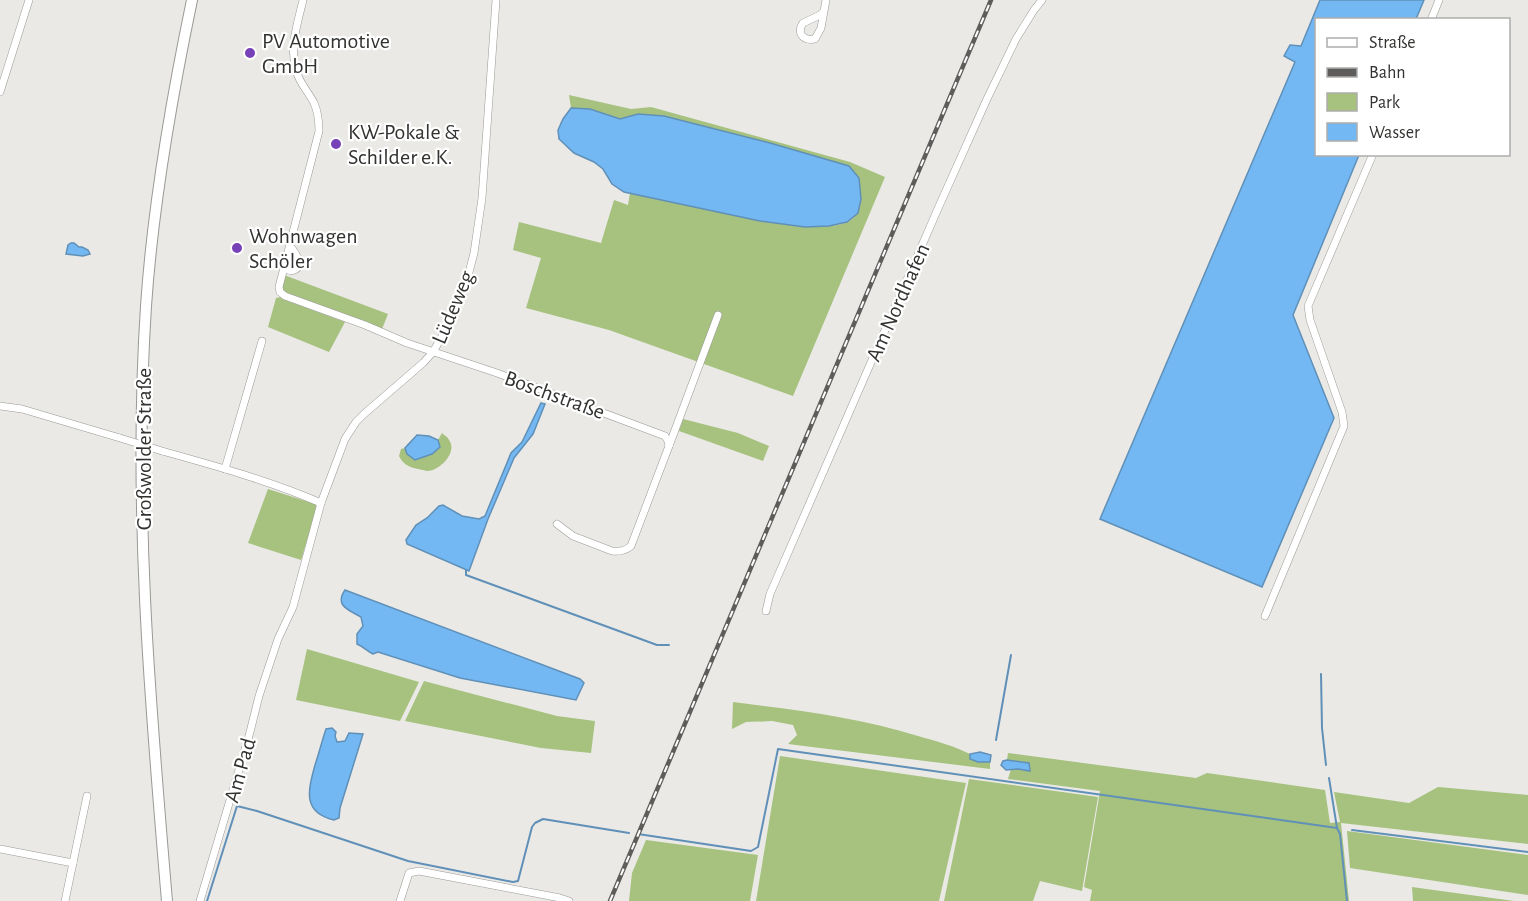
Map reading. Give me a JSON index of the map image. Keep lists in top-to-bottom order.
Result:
{
  "streets": {
    "main road": ["Großwolder Straße"],
    "street": [
      "Am Nordhafen",
      "Lüdeweg",
      "Boschstraße",
      "Am Pad"
    ]
  },
  "crossings": [
    ["Lüdeweg", "Boschstraße"],
    ["Lüdeweg", "Am Pad"]
  ],
  "places": ["PV Automotive GmbH", "KW-Pokale & Schilder e.K.", "Wohnwagen Schöler"],
  "legend": [
    "Straße",
    "Bahn",
    "Park",
    "Wasser"
  ]
}
